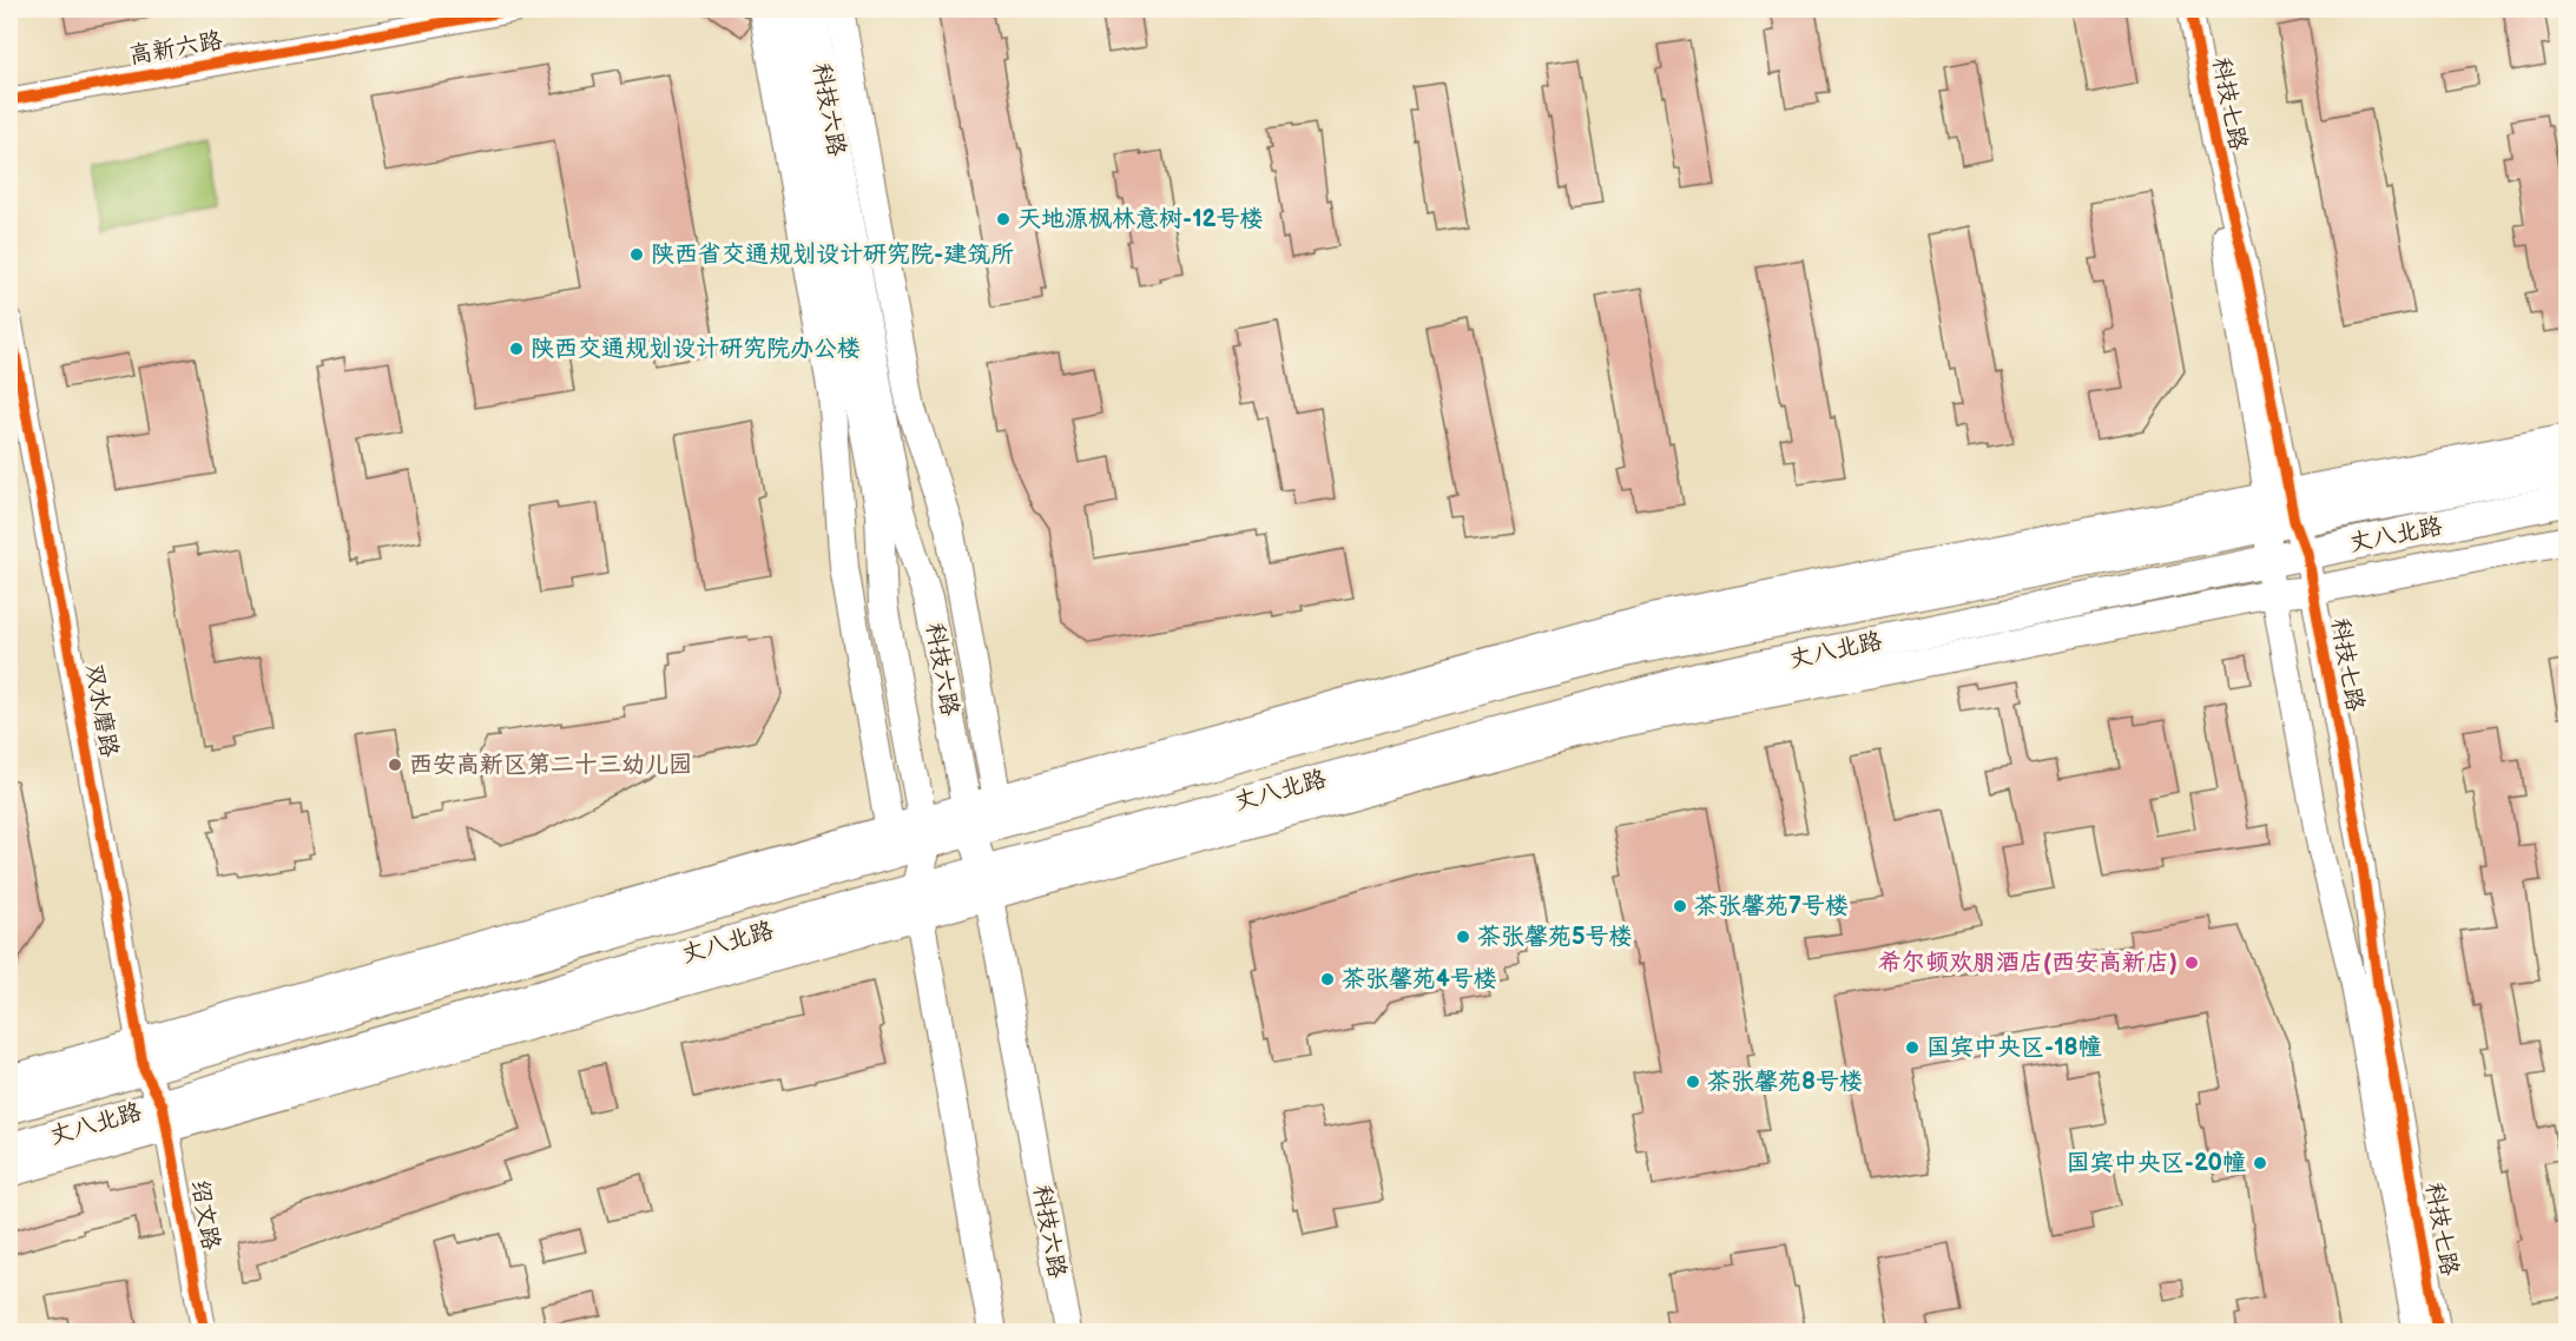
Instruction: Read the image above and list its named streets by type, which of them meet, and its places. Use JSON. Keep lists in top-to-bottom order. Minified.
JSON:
{"streets":{"main road":["科技六路","丈八北路"],"street":["高新六路","科技七路","双水磨路","绍文路"]},"crossings":[["科技七路","丈八北路"],["科技六路","丈八北路"],["丈八北路","双水磨路"],["丈八北路","绍文路"],["双水磨路","绍文路"]],"places":["天地源枫林意树-12号楼","陕西省交通规划设计研究院-建筑所","陕西交通规划设计研究院办公楼","西安高新区第二十三幼儿园","茶张馨苑7号楼","茶张馨苑5号楼","希尔顿欢朋酒店(西安高新店)","茶张馨苑4号楼","国宾中央区-18幢","茶张馨苑8号楼","国宾中央区-20幢"]}
